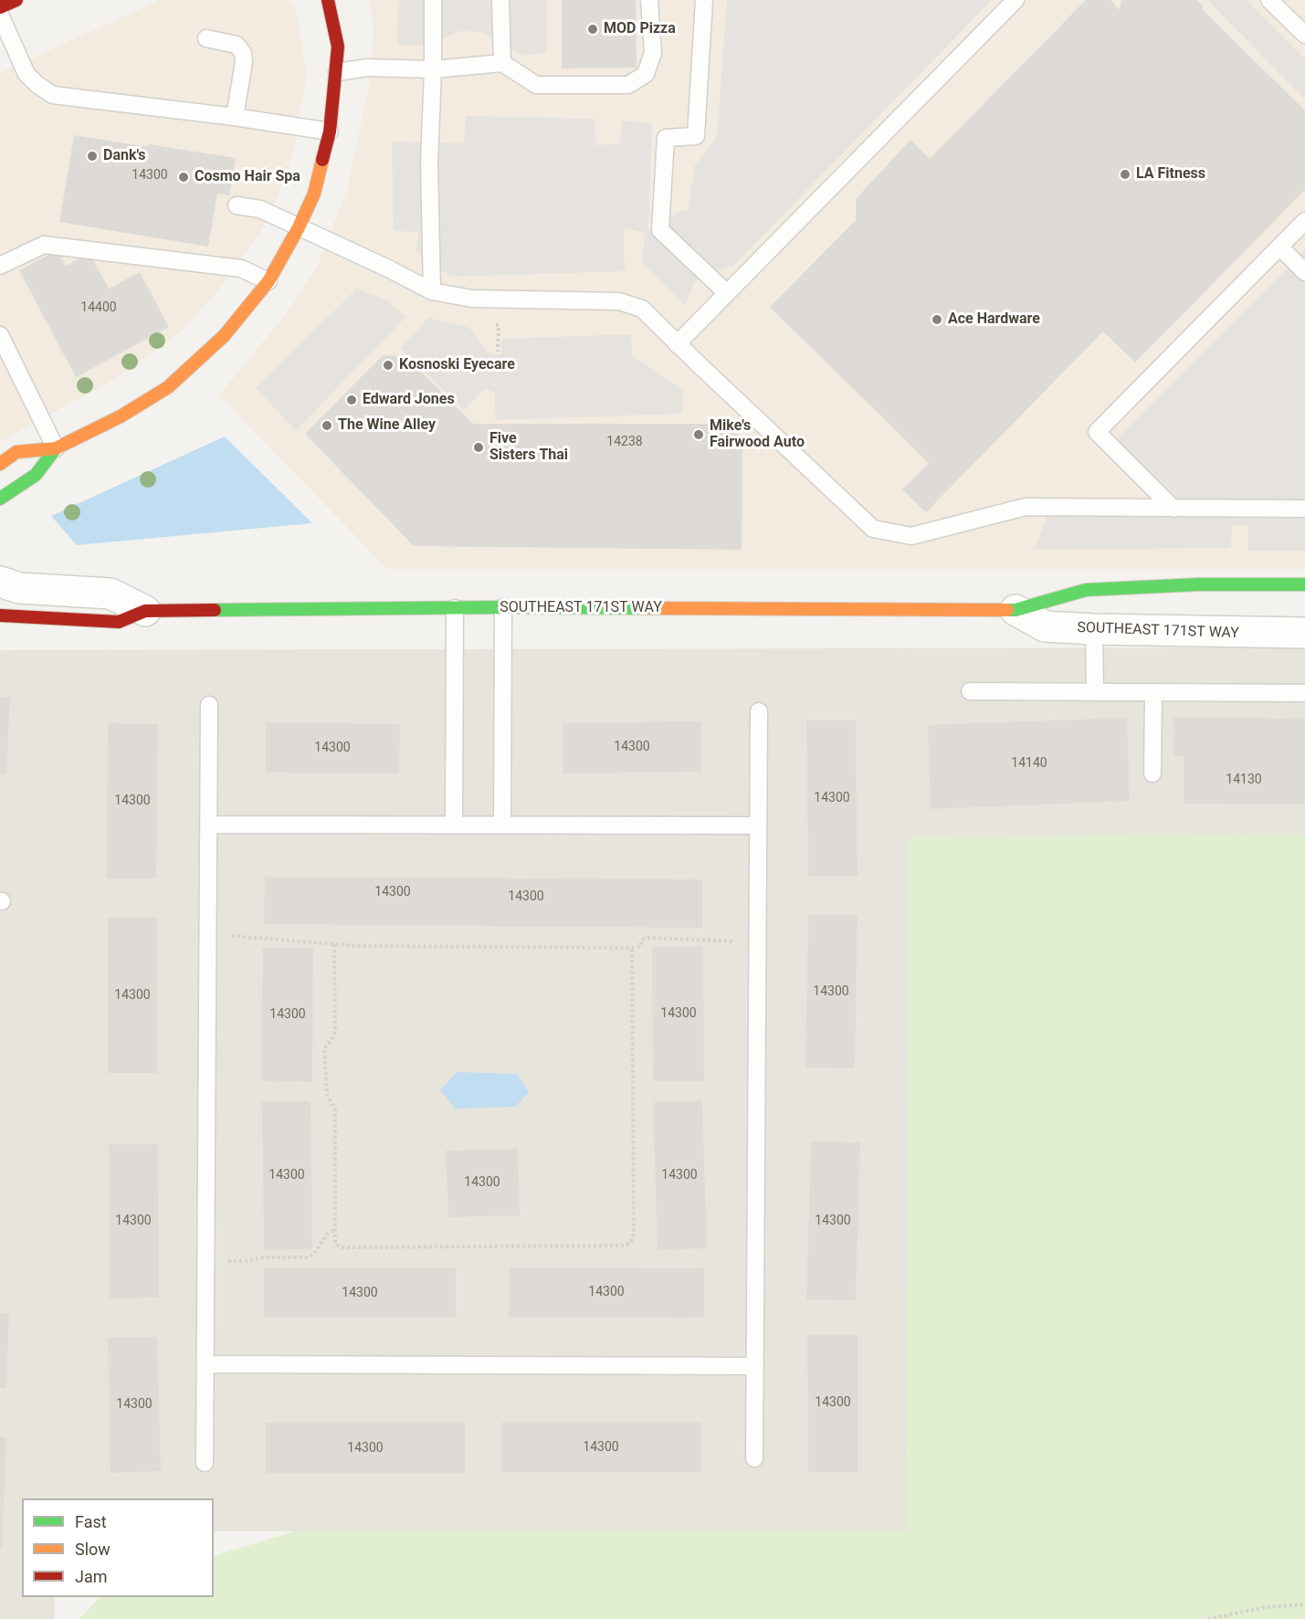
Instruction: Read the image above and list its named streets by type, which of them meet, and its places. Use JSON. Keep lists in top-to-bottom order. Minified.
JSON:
{"streets":{"street":["SOUTHEAST 171ST WAY"]},"places":["MOD Pizza","Dank's","LA Fitness","Cosmo Hair Spa","Ace Hardware","Kosnoski Eyecare","Edward Jones","The Wine Alley","Mike's Fairwood Auto","Five Sisters Thai"],"house_numbers":["14300","14400","14238","14300","14300","14140","14130","14300","14300","14300","14300","14300","14300","14300","14300","14300","14300","14300","14300","14300","14300","14300","14300","14300","14300","14300"],"legend":["Fast","Slow","Jam"]}
